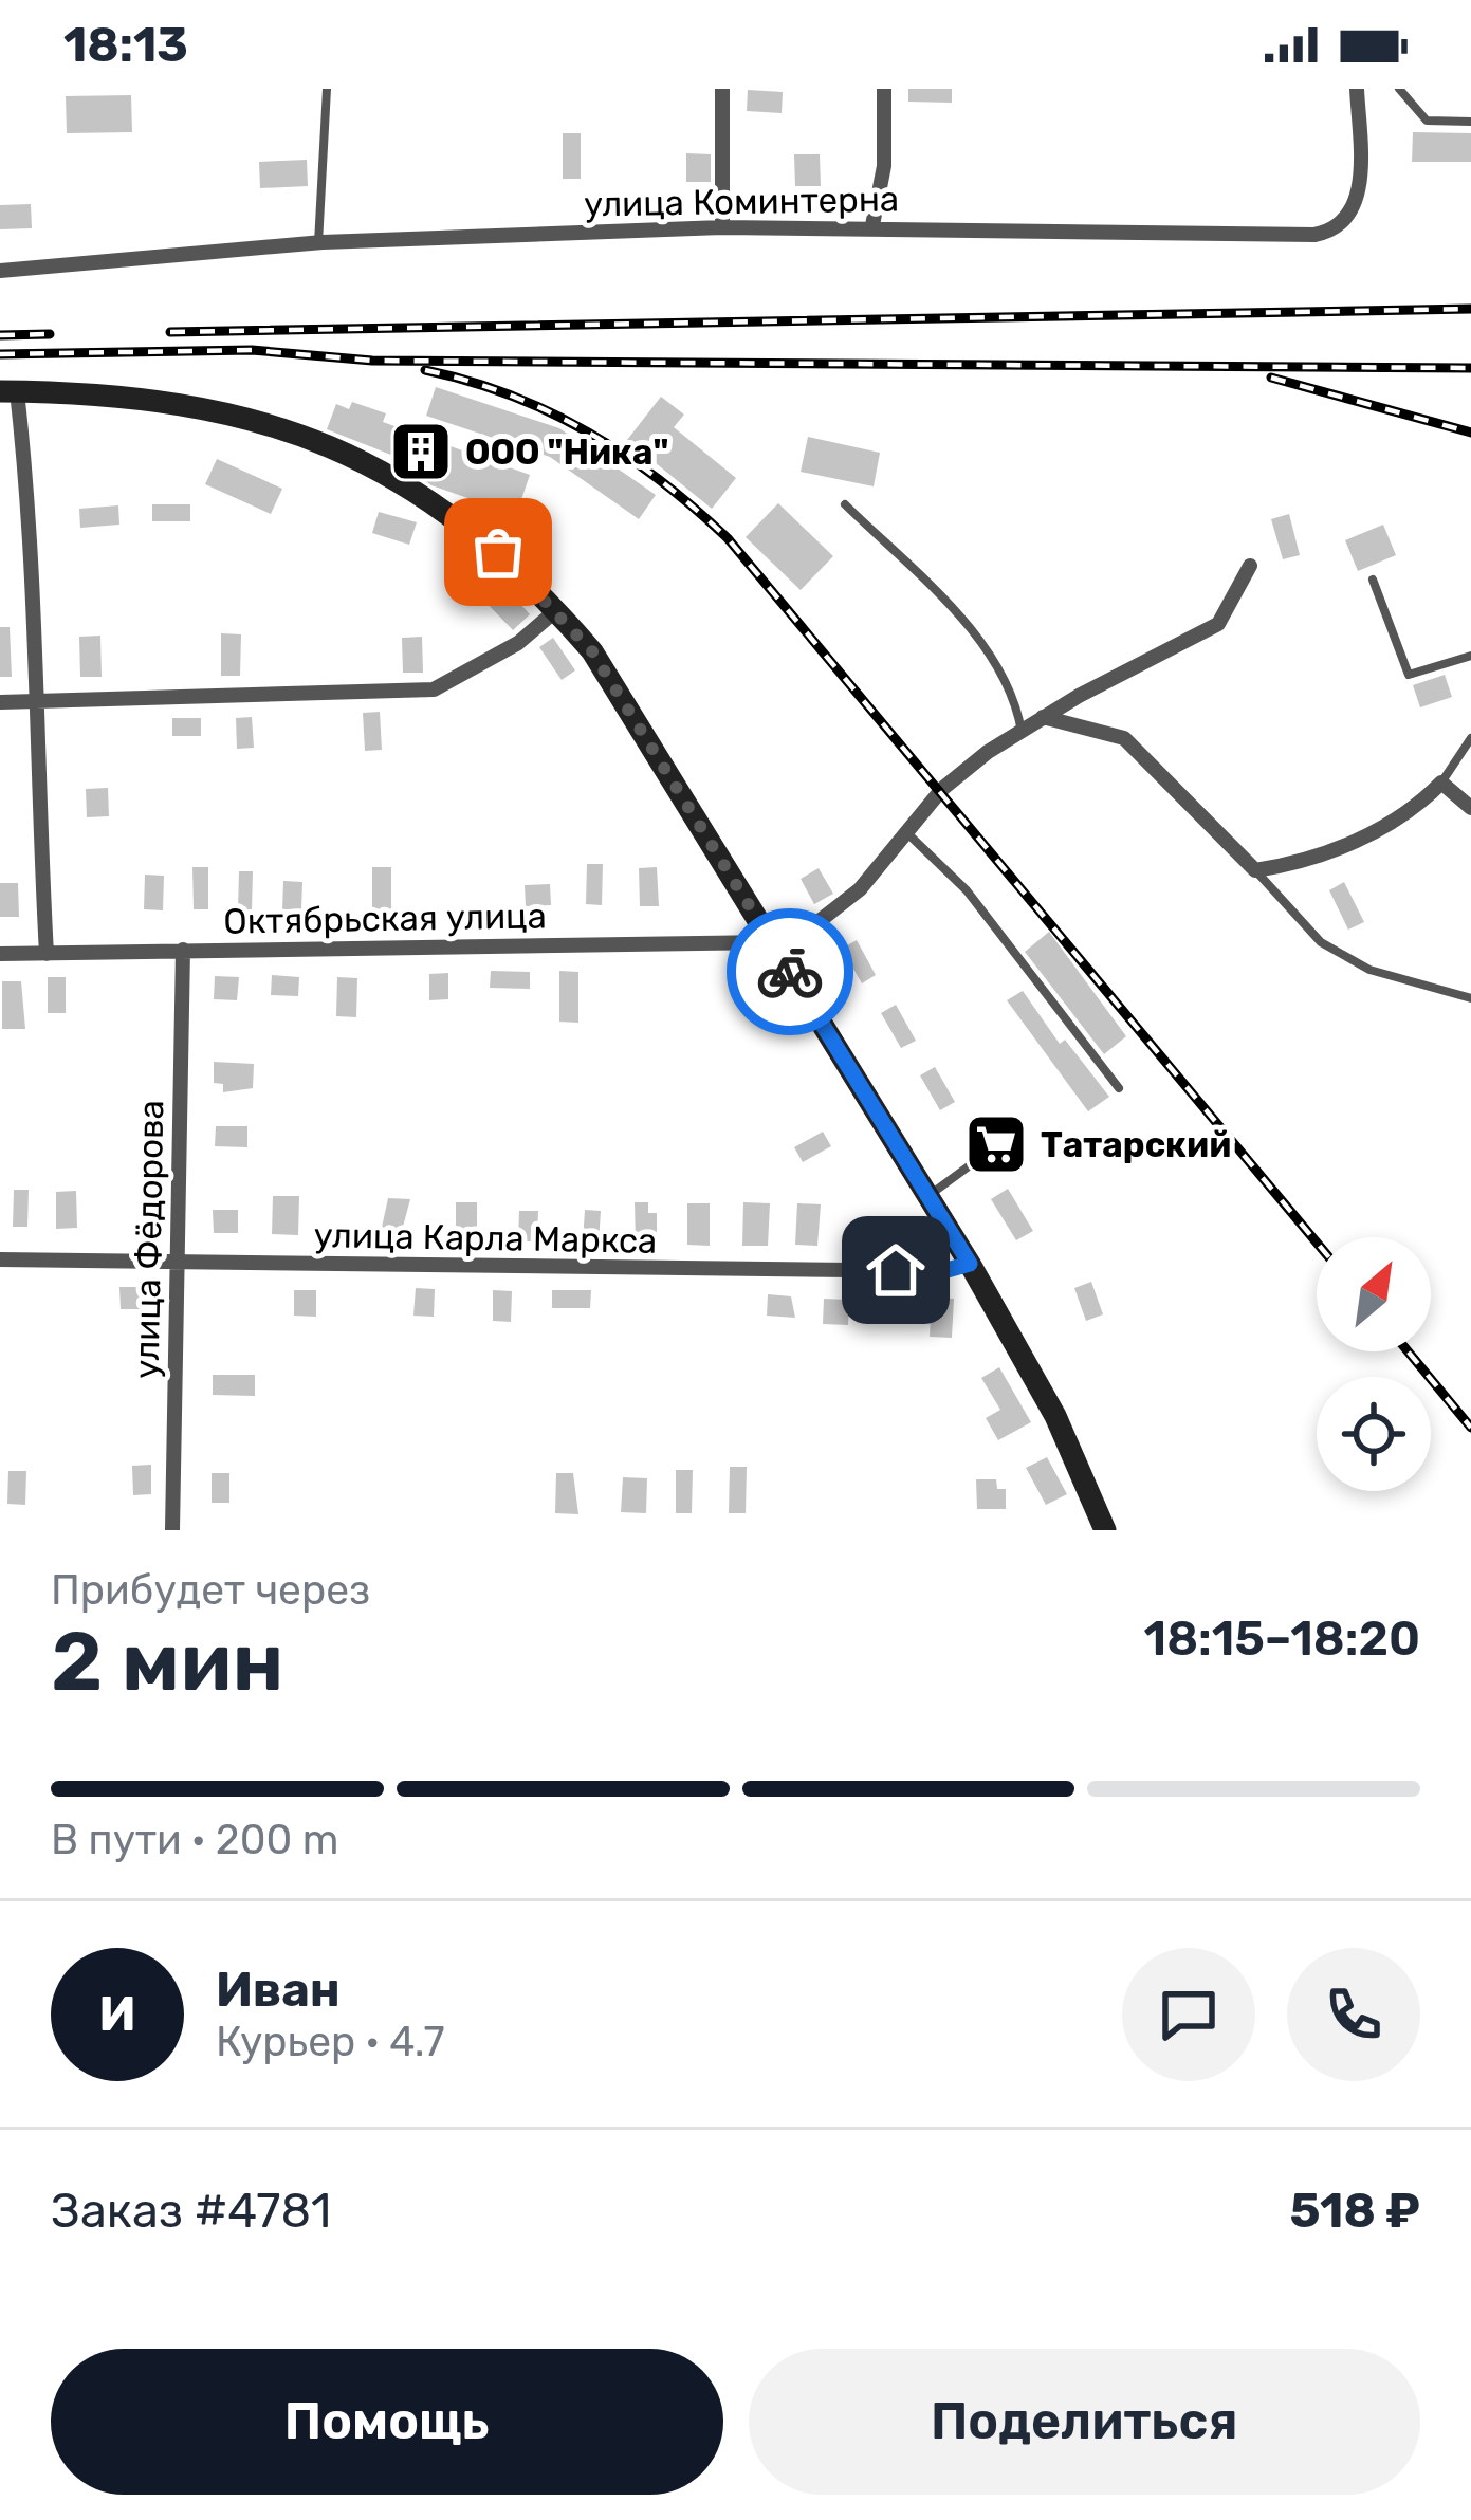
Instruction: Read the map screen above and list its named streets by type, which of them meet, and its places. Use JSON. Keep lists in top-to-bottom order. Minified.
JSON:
{"streets":{"street":["улица Коминтерна","Октябрьская улица","улица Карла Маркса","улица Фёдорова"]},"crossings":[["Октябрьская улица","улица Фёдорова"],["улица Карла Маркса","улица Фёдорова"]],"places":{"building":["ООО \"Ника\""],"supermarket":["Татарский"]},"north":"top right","page":{"status":"18:13","heading":["2 мин","Прибудет через","18:15–18:20"],"panel":["Иван","Курьер · 4.7","Заказ #4781","518 ₽"],"bar":"В пути · 200 m","round":"И","buttons":["Помощь","Поделиться"]}}
